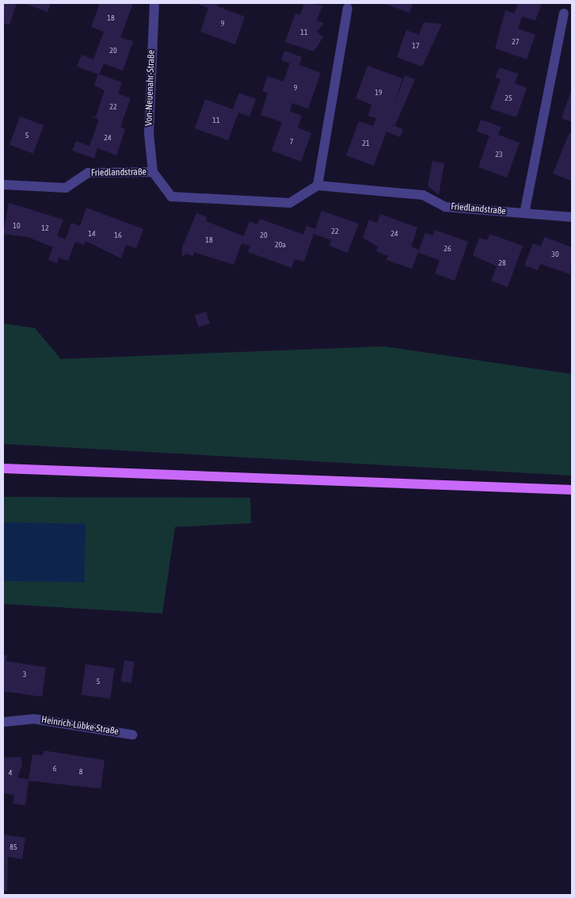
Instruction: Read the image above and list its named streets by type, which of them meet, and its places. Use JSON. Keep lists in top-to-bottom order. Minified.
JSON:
{"streets":{"street":["Von-Neuenahr-Straße","Friedlandstraße","Heinrich-Lübke-Straße"]},"crossings":[["Von-Neuenahr-Straße","Friedlandstraße"]],"house_numbers":["18","9","11","27","17","20","9","19","25","22","11","5","24","7","21","23","10","12","22","14","24","16","20","18","20a","26","30","28","3","5","6","8","4","85"]}
